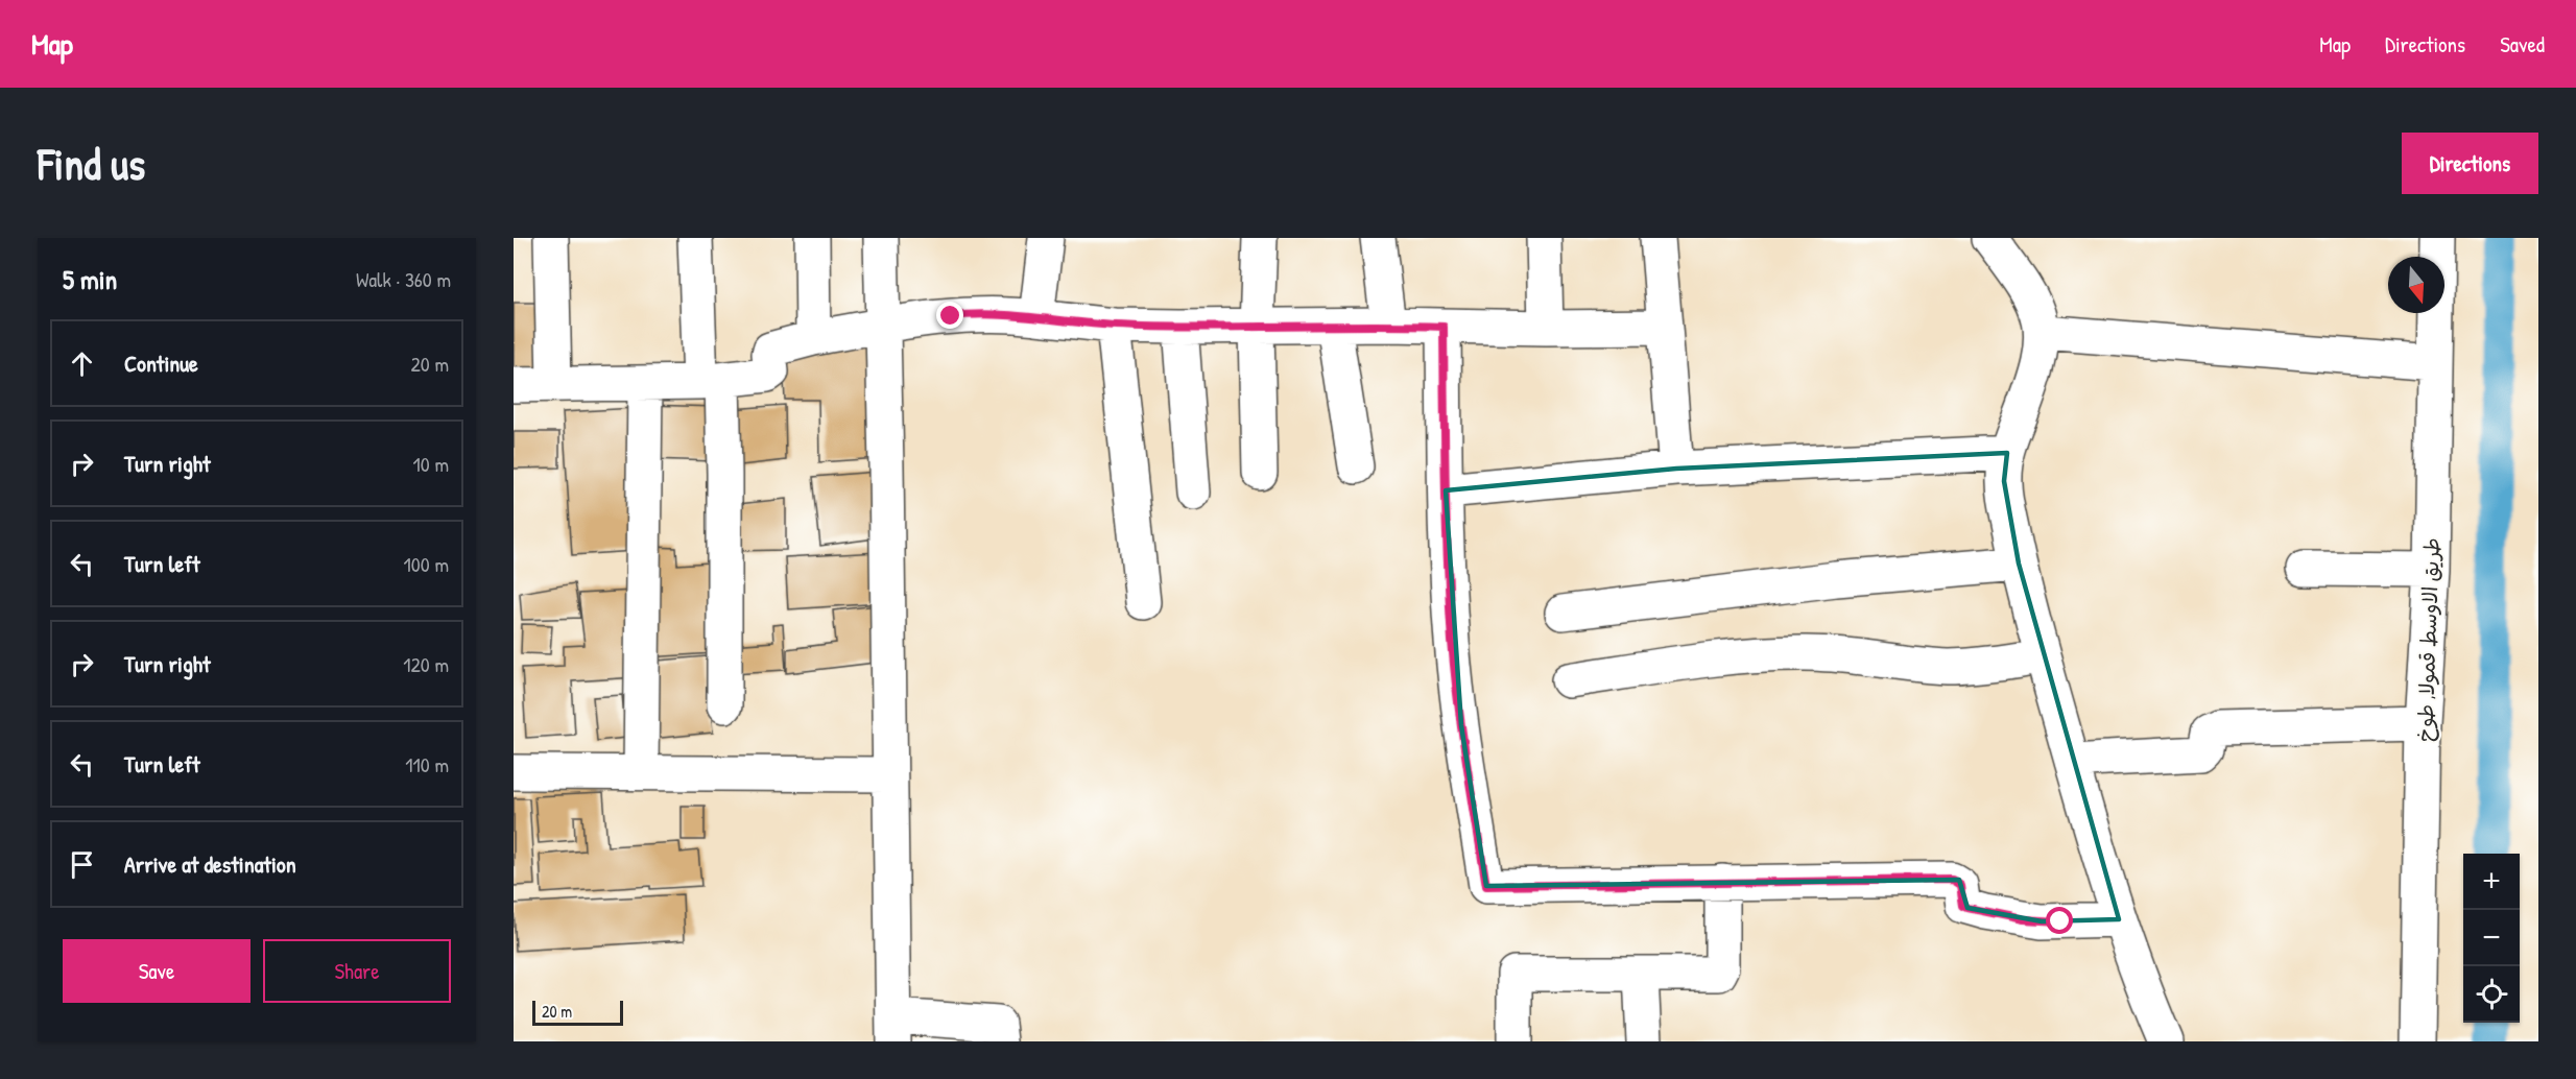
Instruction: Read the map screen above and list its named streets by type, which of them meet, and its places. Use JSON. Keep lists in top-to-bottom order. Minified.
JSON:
{"streets":{"street":["طريق الاوسط قمولا, طوخ"]},"scale_bar":"20 m","north":"bottom","page":{"header":"Map","nav":["Map","Directions","Saved"],"buttons":["Directions",["Save","Share"]],"title":"Find us","heading":["5 min","Walk · 360 m"],"list":[["Continue","20 m"],["Turn right","10 m"],["Turn left","100 m"],["Turn right","120 m"],["Turn left","110 m"],"Arrive at destination"],"map_buttons":["+","−"],"scale":"20 m"}}
